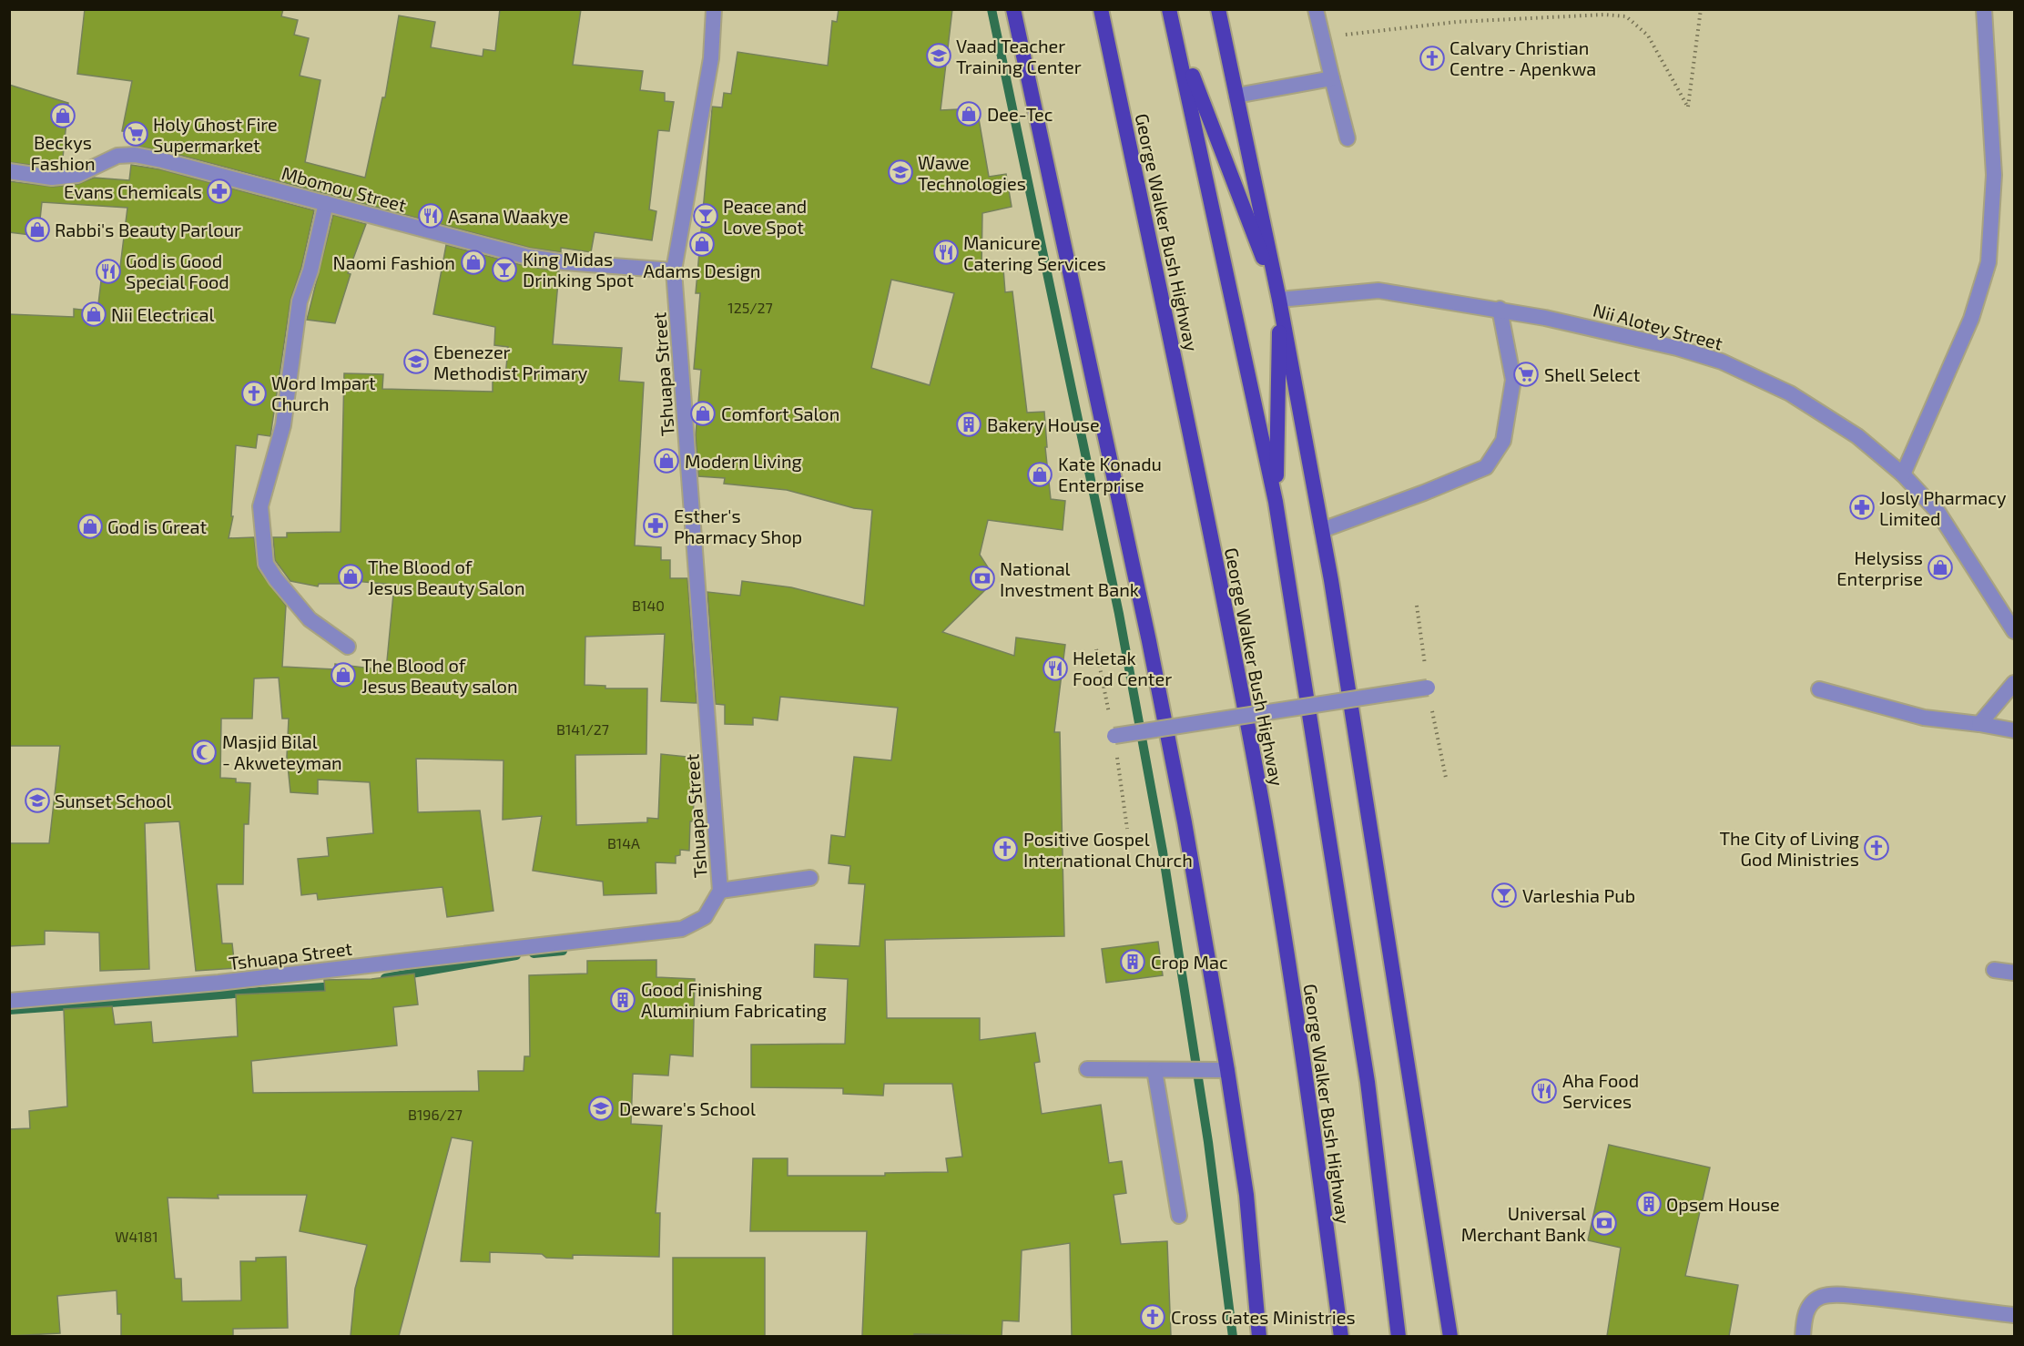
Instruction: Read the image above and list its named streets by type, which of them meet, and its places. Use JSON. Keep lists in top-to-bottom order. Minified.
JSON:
{"streets":{"highway":["George Walker Bush Highway"],"street":["Mbomou Street","Nii Alotey Street","Tshuapa Street"]},"crossings":[["Mbomou Street","Tshuapa Street"]],"places":{"school or university":["Vaad Teacher Training Center","Wawe Technologies","Ebenezer Methodist Primary","Sunset School","Deware's School"],"church":["Calvary Christian Centre - Apenkwa","Word Impart Church","The City of Living God Ministries","Positive Gospel International Church","Cross Gates Ministries"],"shop":["Dee-Tec","Beckys Fashion","Rabbi's Beauty Parlour","Adams Design","Naomi Fashion","Nii Electrical","Comfort Salon","Modern Living","Kate Konadu Enterprise","God is Great","Helysiss Enterprise","The Blood of Jesus Beauty Salon","The Blood of Jesus Beauty salon"],"supermarket":["Holy Ghost Fire Supermarket","Shell Select"],"pharmacy":["Evans Chemicals","Josly Pharmacy Limited","Esther's Pharmacy Shop"],"restaurant":["Asana Waakye","Manicure Catering Services","God is Good Special Food","Heletak Food Center","Aha Food Services"],"bar":["Peace and Love Spot","King Midas Drinking Spot","Varleshia Pub"],"building":["Bakery House","Crop Mac","Good Finishing Aluminium Fabricating","Opsem House"],"bank":["National Investment Bank","Universal Merchant Bank"],"mosque":["Masjid Bilal - Akweteyman"]},"house_numbers":["125/27","B140","B141/27","B14A","B196/27","W4181"]}
